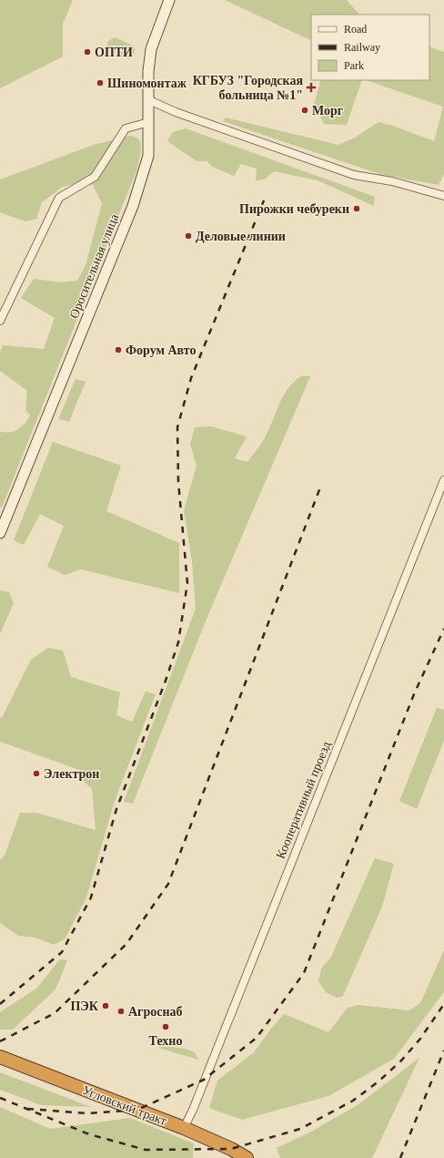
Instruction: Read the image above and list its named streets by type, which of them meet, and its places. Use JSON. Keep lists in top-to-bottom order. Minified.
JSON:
{"streets":{"highway":["Угловский тракт"],"main road":["Оросительная улица"],"street":["Кооперативный проезд"]},"crossings":[["Кооперативный проезд","Угловский тракт"]],"places":{"other":["ОПТИ","Шиномонтаж","Морг","Пирожки чебуреки","Деловые линии","Форум Авто","Электрон","ПЭК","Агроснаб","Техно"],"health":["КГБУЗ \"Городская больница №1\""]},"legend":["Road","Railway","Park"]}
